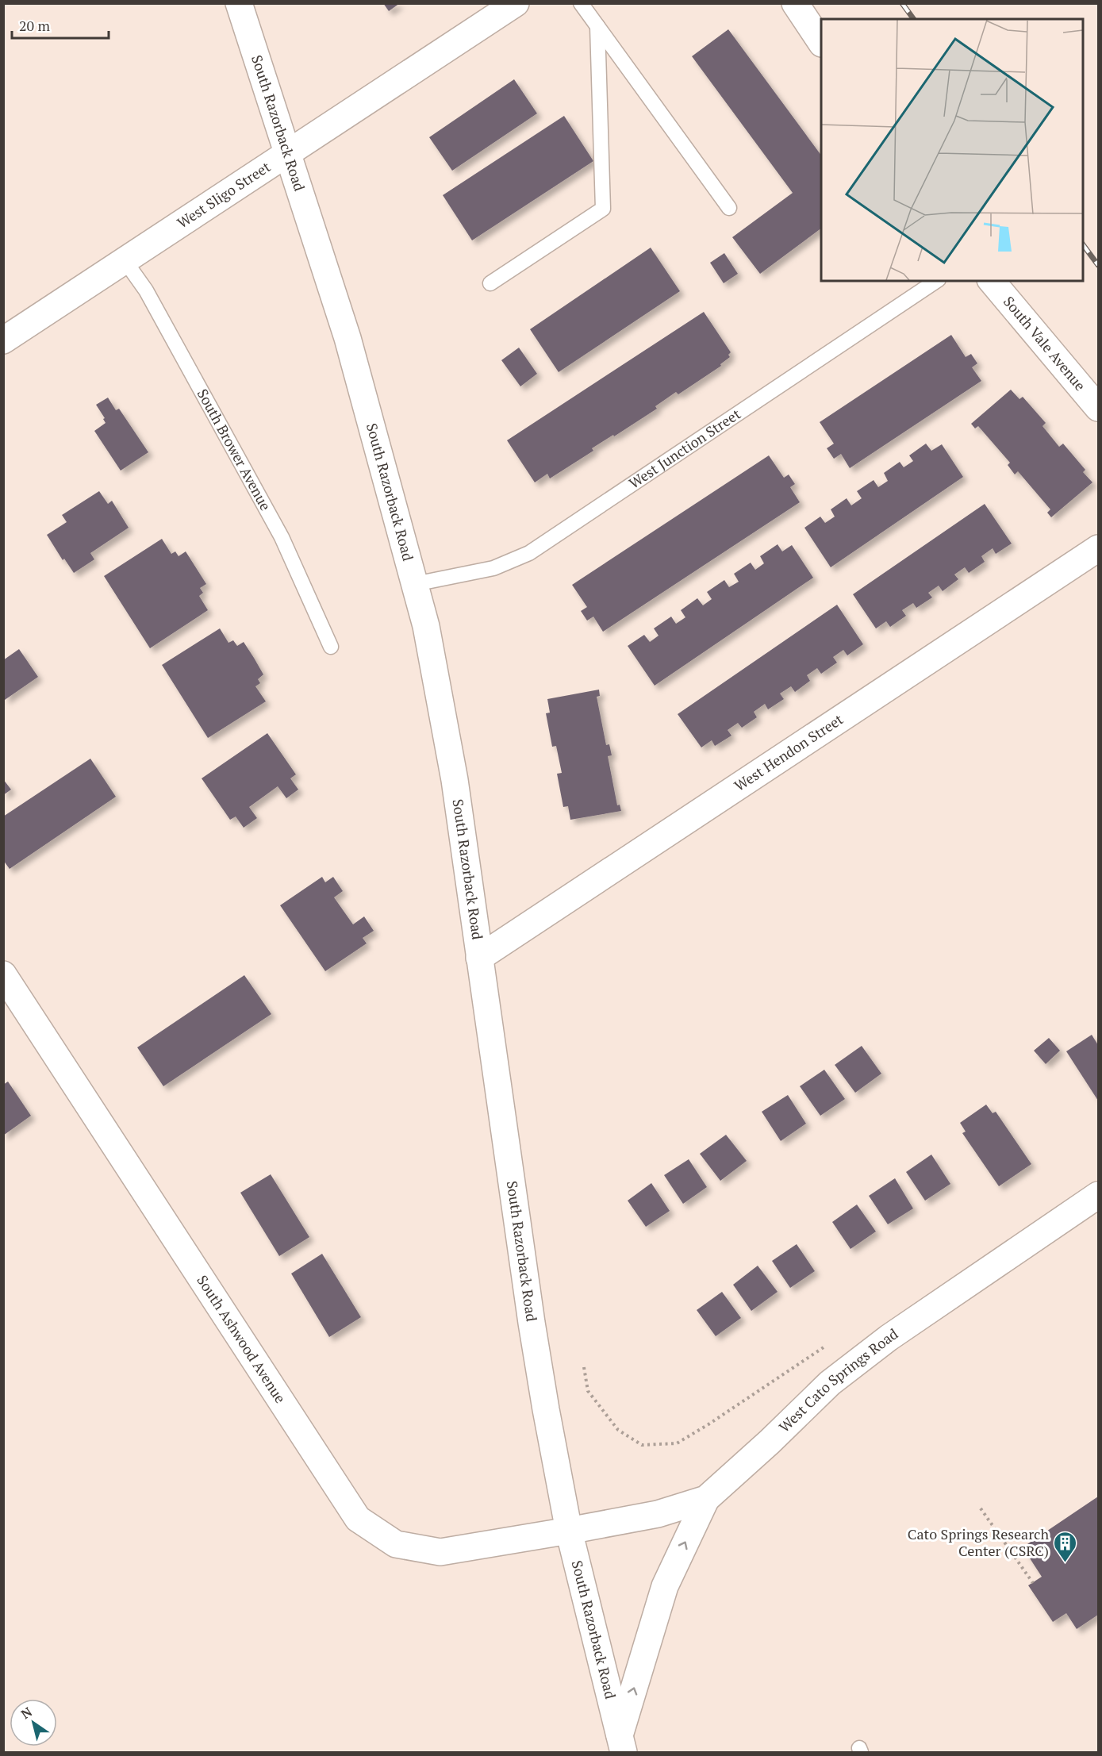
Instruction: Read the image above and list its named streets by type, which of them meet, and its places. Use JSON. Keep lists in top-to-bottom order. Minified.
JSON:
{"streets":{"street":["South Razorback Road","West Sligo Street","South Vale Avenue","West Hendon Street","South Ashwood Avenue","West Cato Springs Road"],"lane":["West Junction Street","South Brower Avenue"]},"crossings":[["South Razorback Road","West Sligo Street"],["South Razorback Road","West Junction Street"],["South Razorback Road","West Hendon Street"],["South Razorback Road","South Ashwood Avenue"],["South Razorback Road","West Cato Springs Road"],["West Sligo Street","South Brower Avenue"],["South Ashwood Avenue","West Cato Springs Road"]],"places":{"building":["Cato Springs Research Center (CSRC)"]},"scale_bar":"20 m","north":"top left"}
